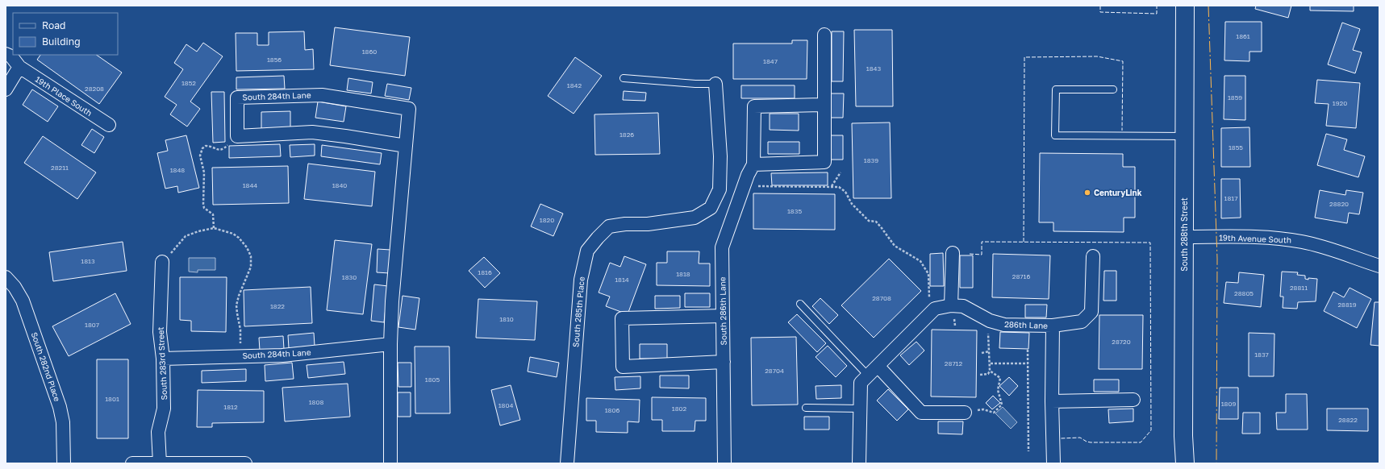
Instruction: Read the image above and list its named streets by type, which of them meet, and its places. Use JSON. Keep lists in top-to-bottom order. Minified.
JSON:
{"streets":{"main road":["South 288th Street"],"street":["19th Place South","South 284th Lane","19th Avenue South","South 286th Lane","South 285th Place","286th Lane","South 283rd Street","South 282nd Place"]},"crossings":[["South 284th Lane","South 283rd Street"],["South 288th Street","19th Avenue South"]],"places":["CenturyLink"],"house_numbers":["1861","1860","1856","1847","1843","1852","1842","28208","1859","1920","1826","1855","1839","28211","1848","1844","1840","1817","28820","1835","1820","1813","1816","1818","28716","1830","1814","28811","28805","28708","28819","1822","1810","1807","28720","1837","28712","28704","1805","1801","1808","1809","1804","1812","1802","1806","28822"],"legend":["Road","Building"]}
